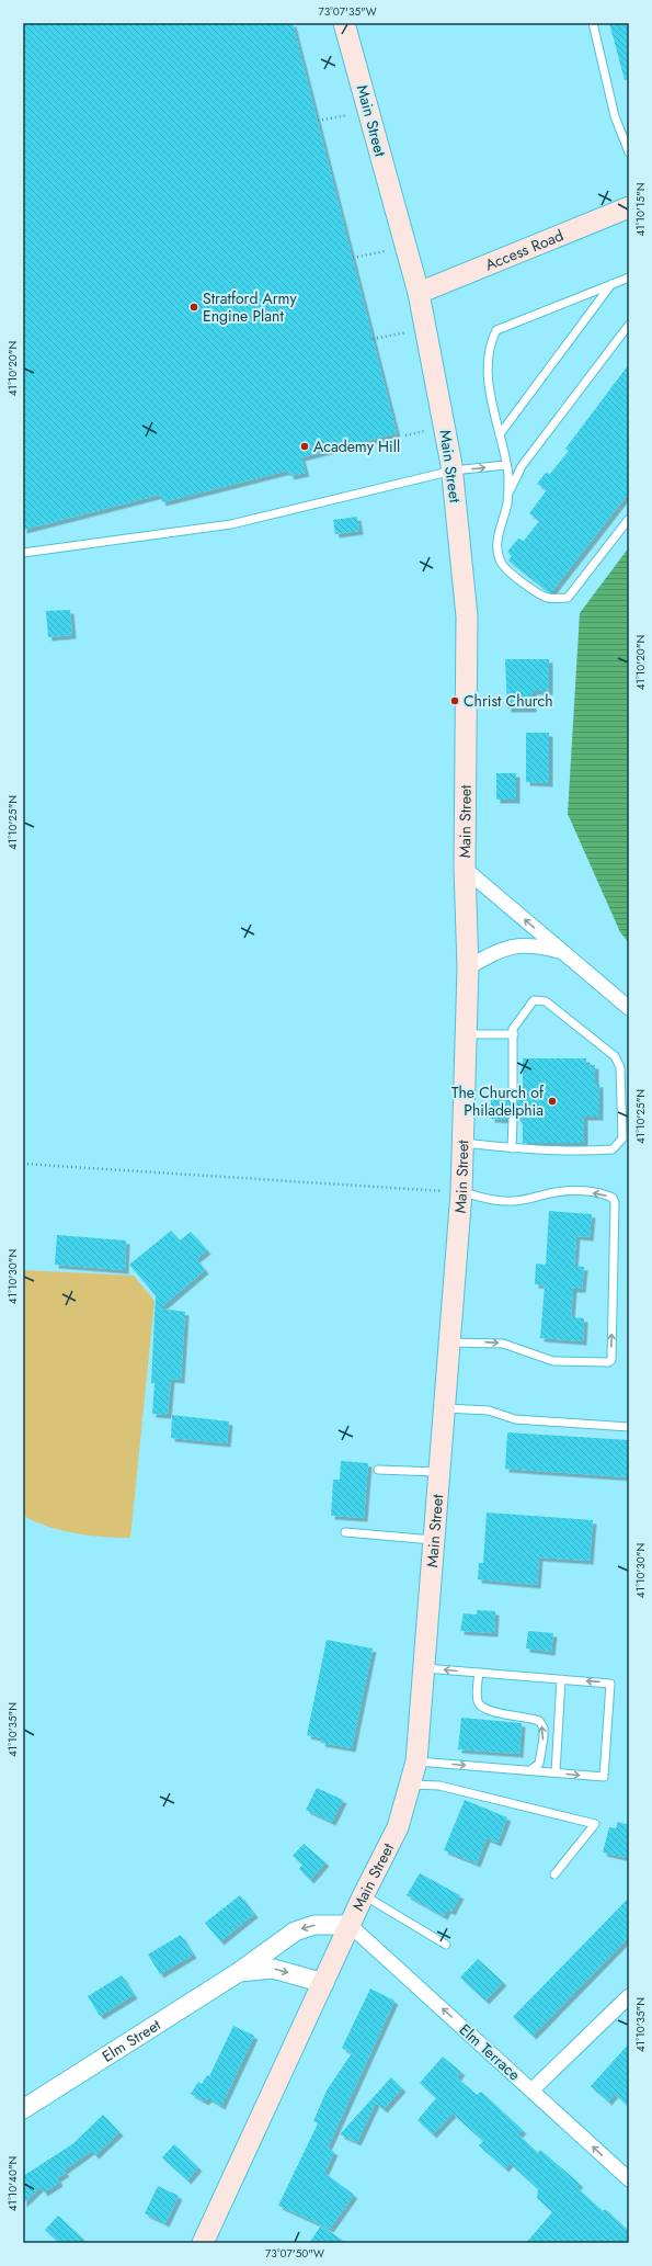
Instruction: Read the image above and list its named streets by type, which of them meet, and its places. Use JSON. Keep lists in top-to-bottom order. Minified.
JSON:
{"streets":{"main road":["Main Street","Access Road"],"street":["Elm Street","Elm Terrace"]},"crossings":[["Main Street","Access Road"],["Main Street","Elm Street"],["Main Street","Elm Terrace"],["Elm Street","Elm Terrace"]],"one_way":["Elm Terrace"],"places":["Stratford Army Engine Plant","Academy Hill","Christ Church","The Church of Philadelphia"],"coordinates":["73°07'35\"W","41°10'15\"N","41°10'20\"N","41°10'25\"N","41°10'30\"N","41°10'35\"N","41°10'40\"N","73°07'50\"W"]}
